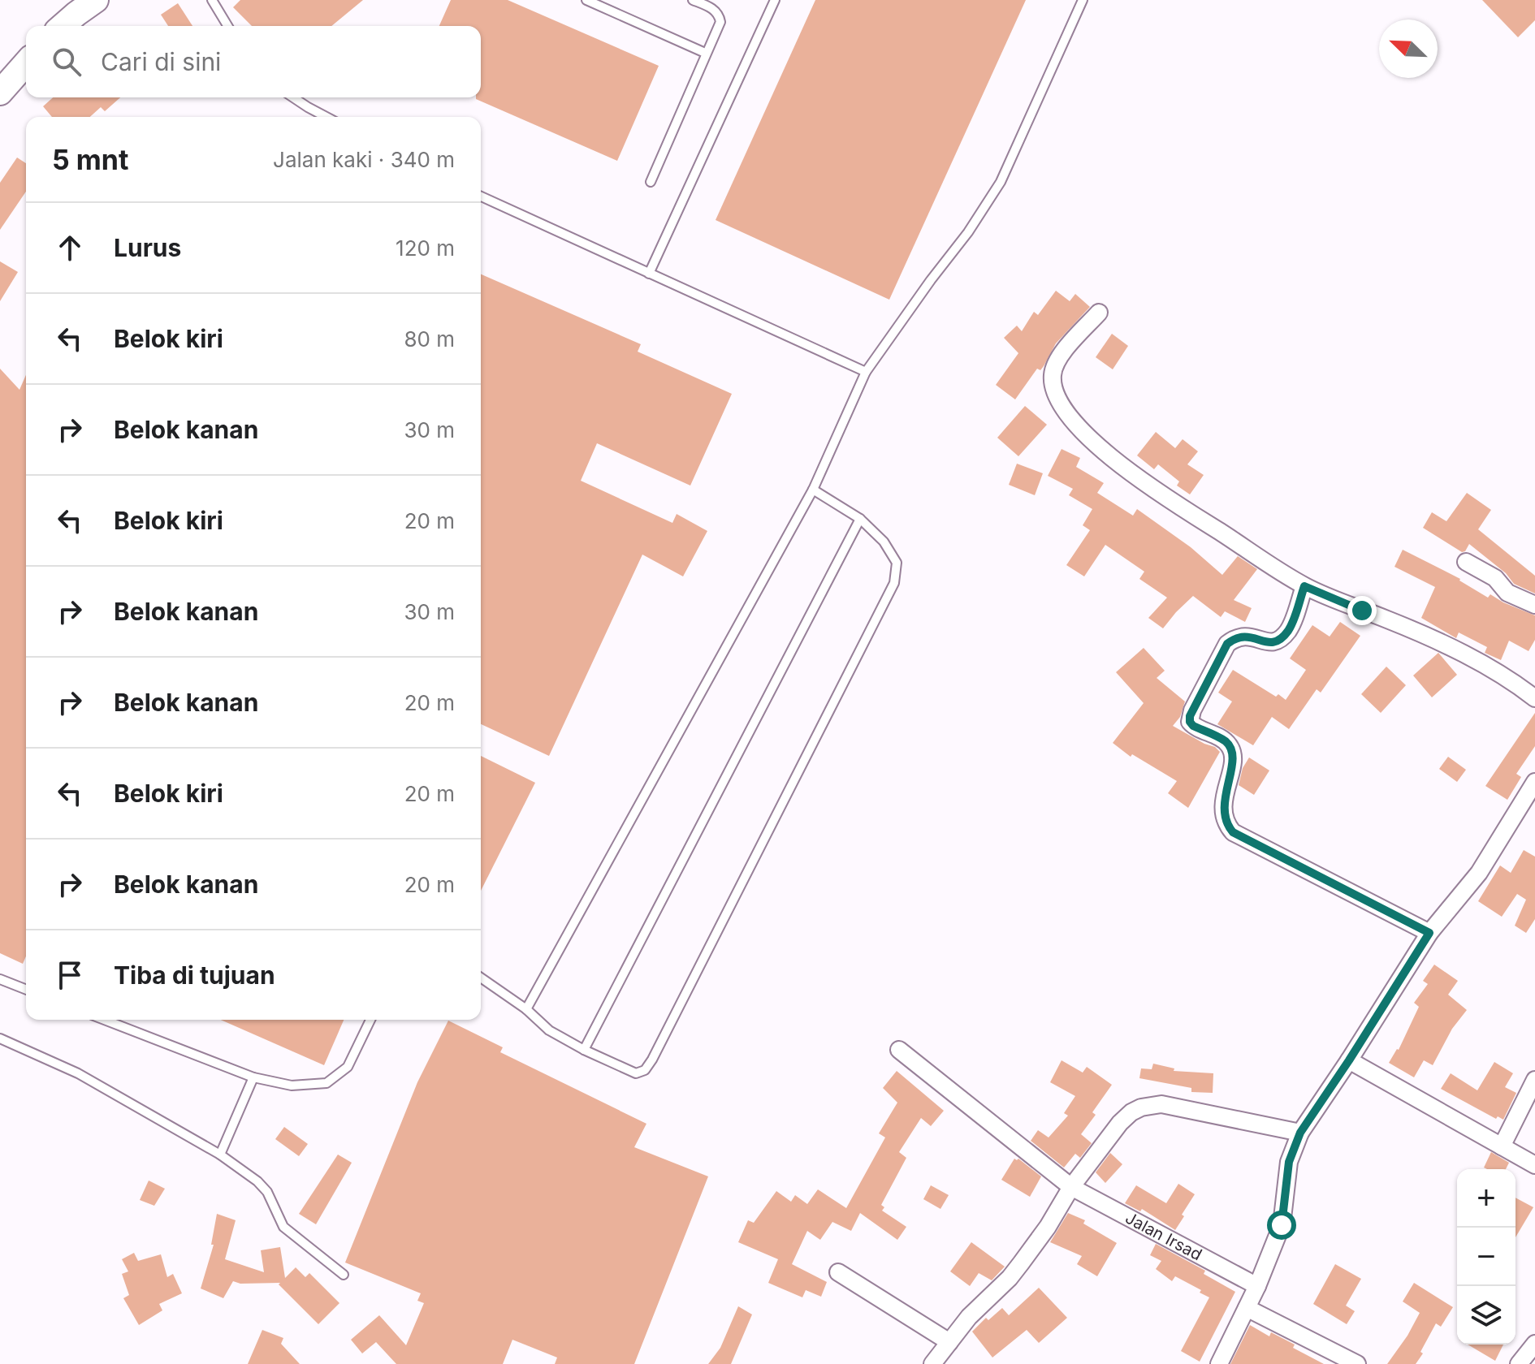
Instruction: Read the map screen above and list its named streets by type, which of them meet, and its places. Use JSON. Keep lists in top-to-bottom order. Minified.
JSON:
{"streets":{"street":["Jalan Irsad"]},"north":"top left","page":{"search":"Cari di sini","heading":["5 mnt","Jalan kaki · 340 m"],"list":[["Lurus","120 m"],["Belok kiri","80 m"],["Belok kanan","30 m"],["Belok kiri","20 m"],["Belok kanan","30 m"],["Belok kanan","20 m"],["Belok kiri","20 m"],["Belok kanan","20 m"],"Tiba di tujuan"],"map_buttons":["+","−"]}}
